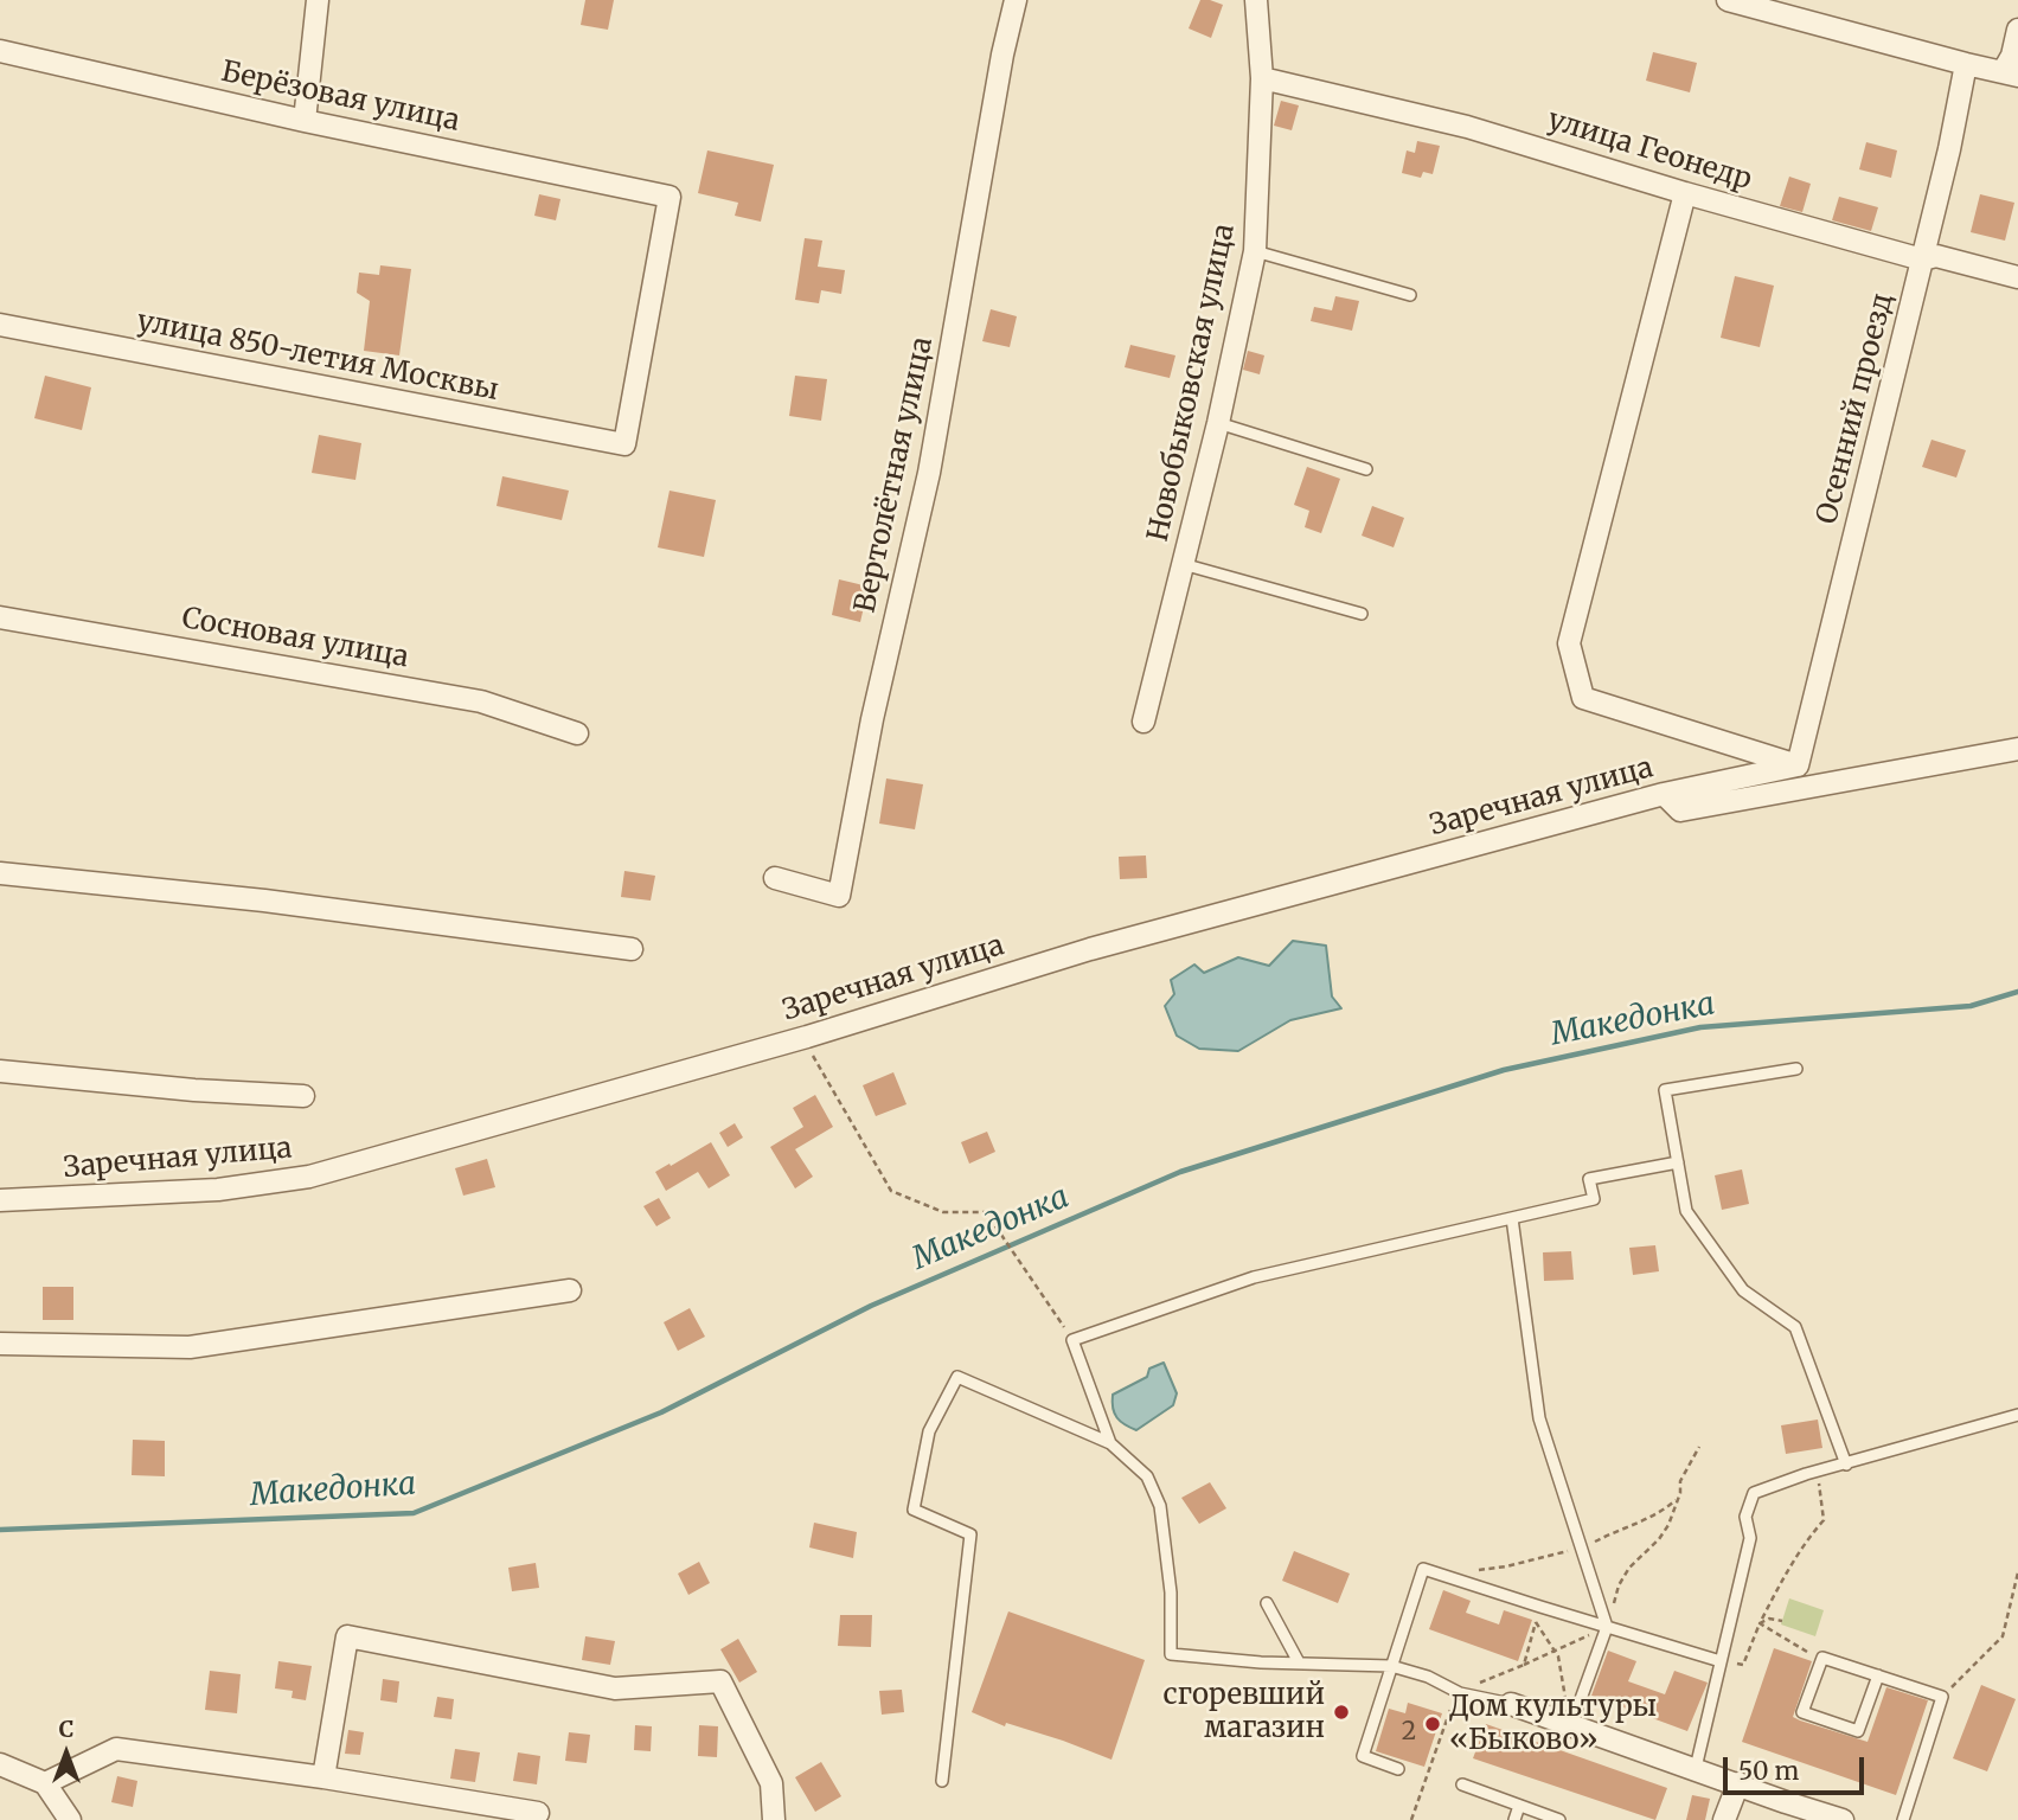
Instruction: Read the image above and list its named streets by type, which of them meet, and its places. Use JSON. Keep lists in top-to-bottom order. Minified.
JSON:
{"streets":{"street":["Берёзовая улица","улица Геонедр","улица 850-летия Москвы","Новобыковская улица","Осенний проезд","Вертолётная улица","Сосновая улица","Заречная улица"]},"crossings":[["Берёзовая улица","улица 850-летия Москвы"],["улица Геонедр","Новобыковская улица"],["улица Геонедр","Осенний проезд"],["Осенний проезд","Заречная улица"]],"water":["Македонка"],"places":["сгоревший магазин","Дом культуры «Быково»"],"house_numbers":["2"],"scale_bar":"50 m","north":"top"}
